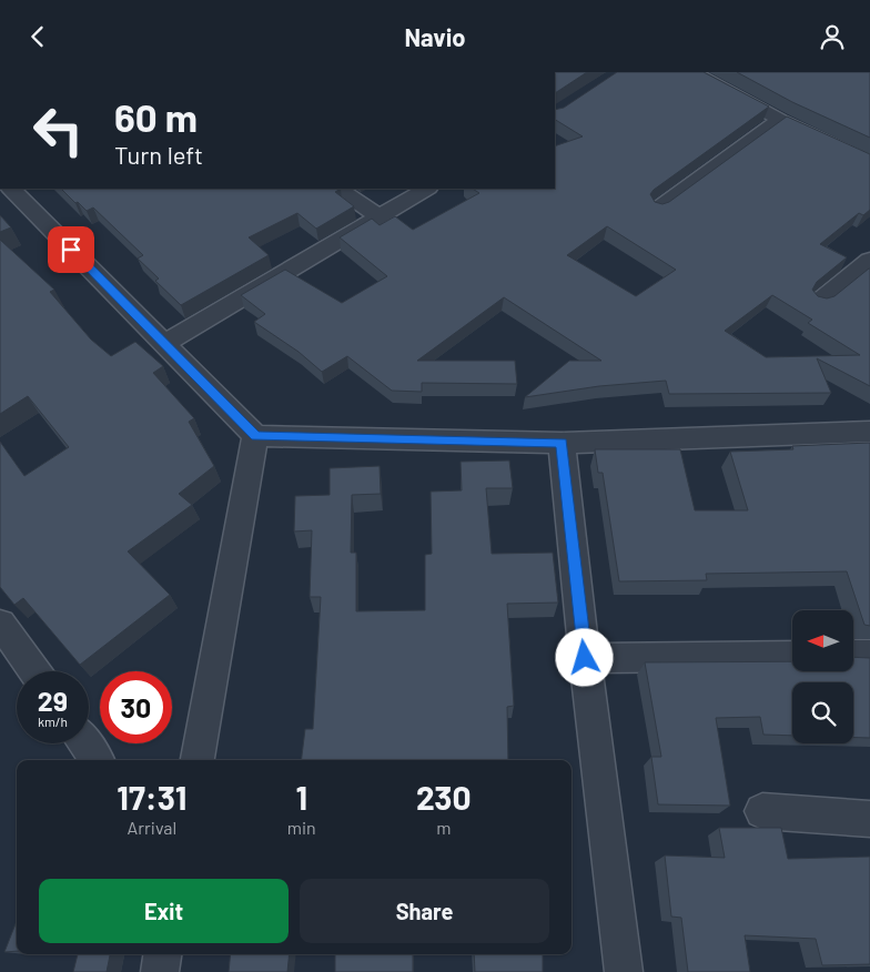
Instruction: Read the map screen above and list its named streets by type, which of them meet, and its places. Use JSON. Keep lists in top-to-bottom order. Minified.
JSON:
{"north":"left","page":{"header":"Navio","turn":["60 m","Turn left"],"speed":"29 km/h","limit":"30","eta":["17:31","Arrival","1","min","230","m"],"buttons":["Exit","Share"]}}
